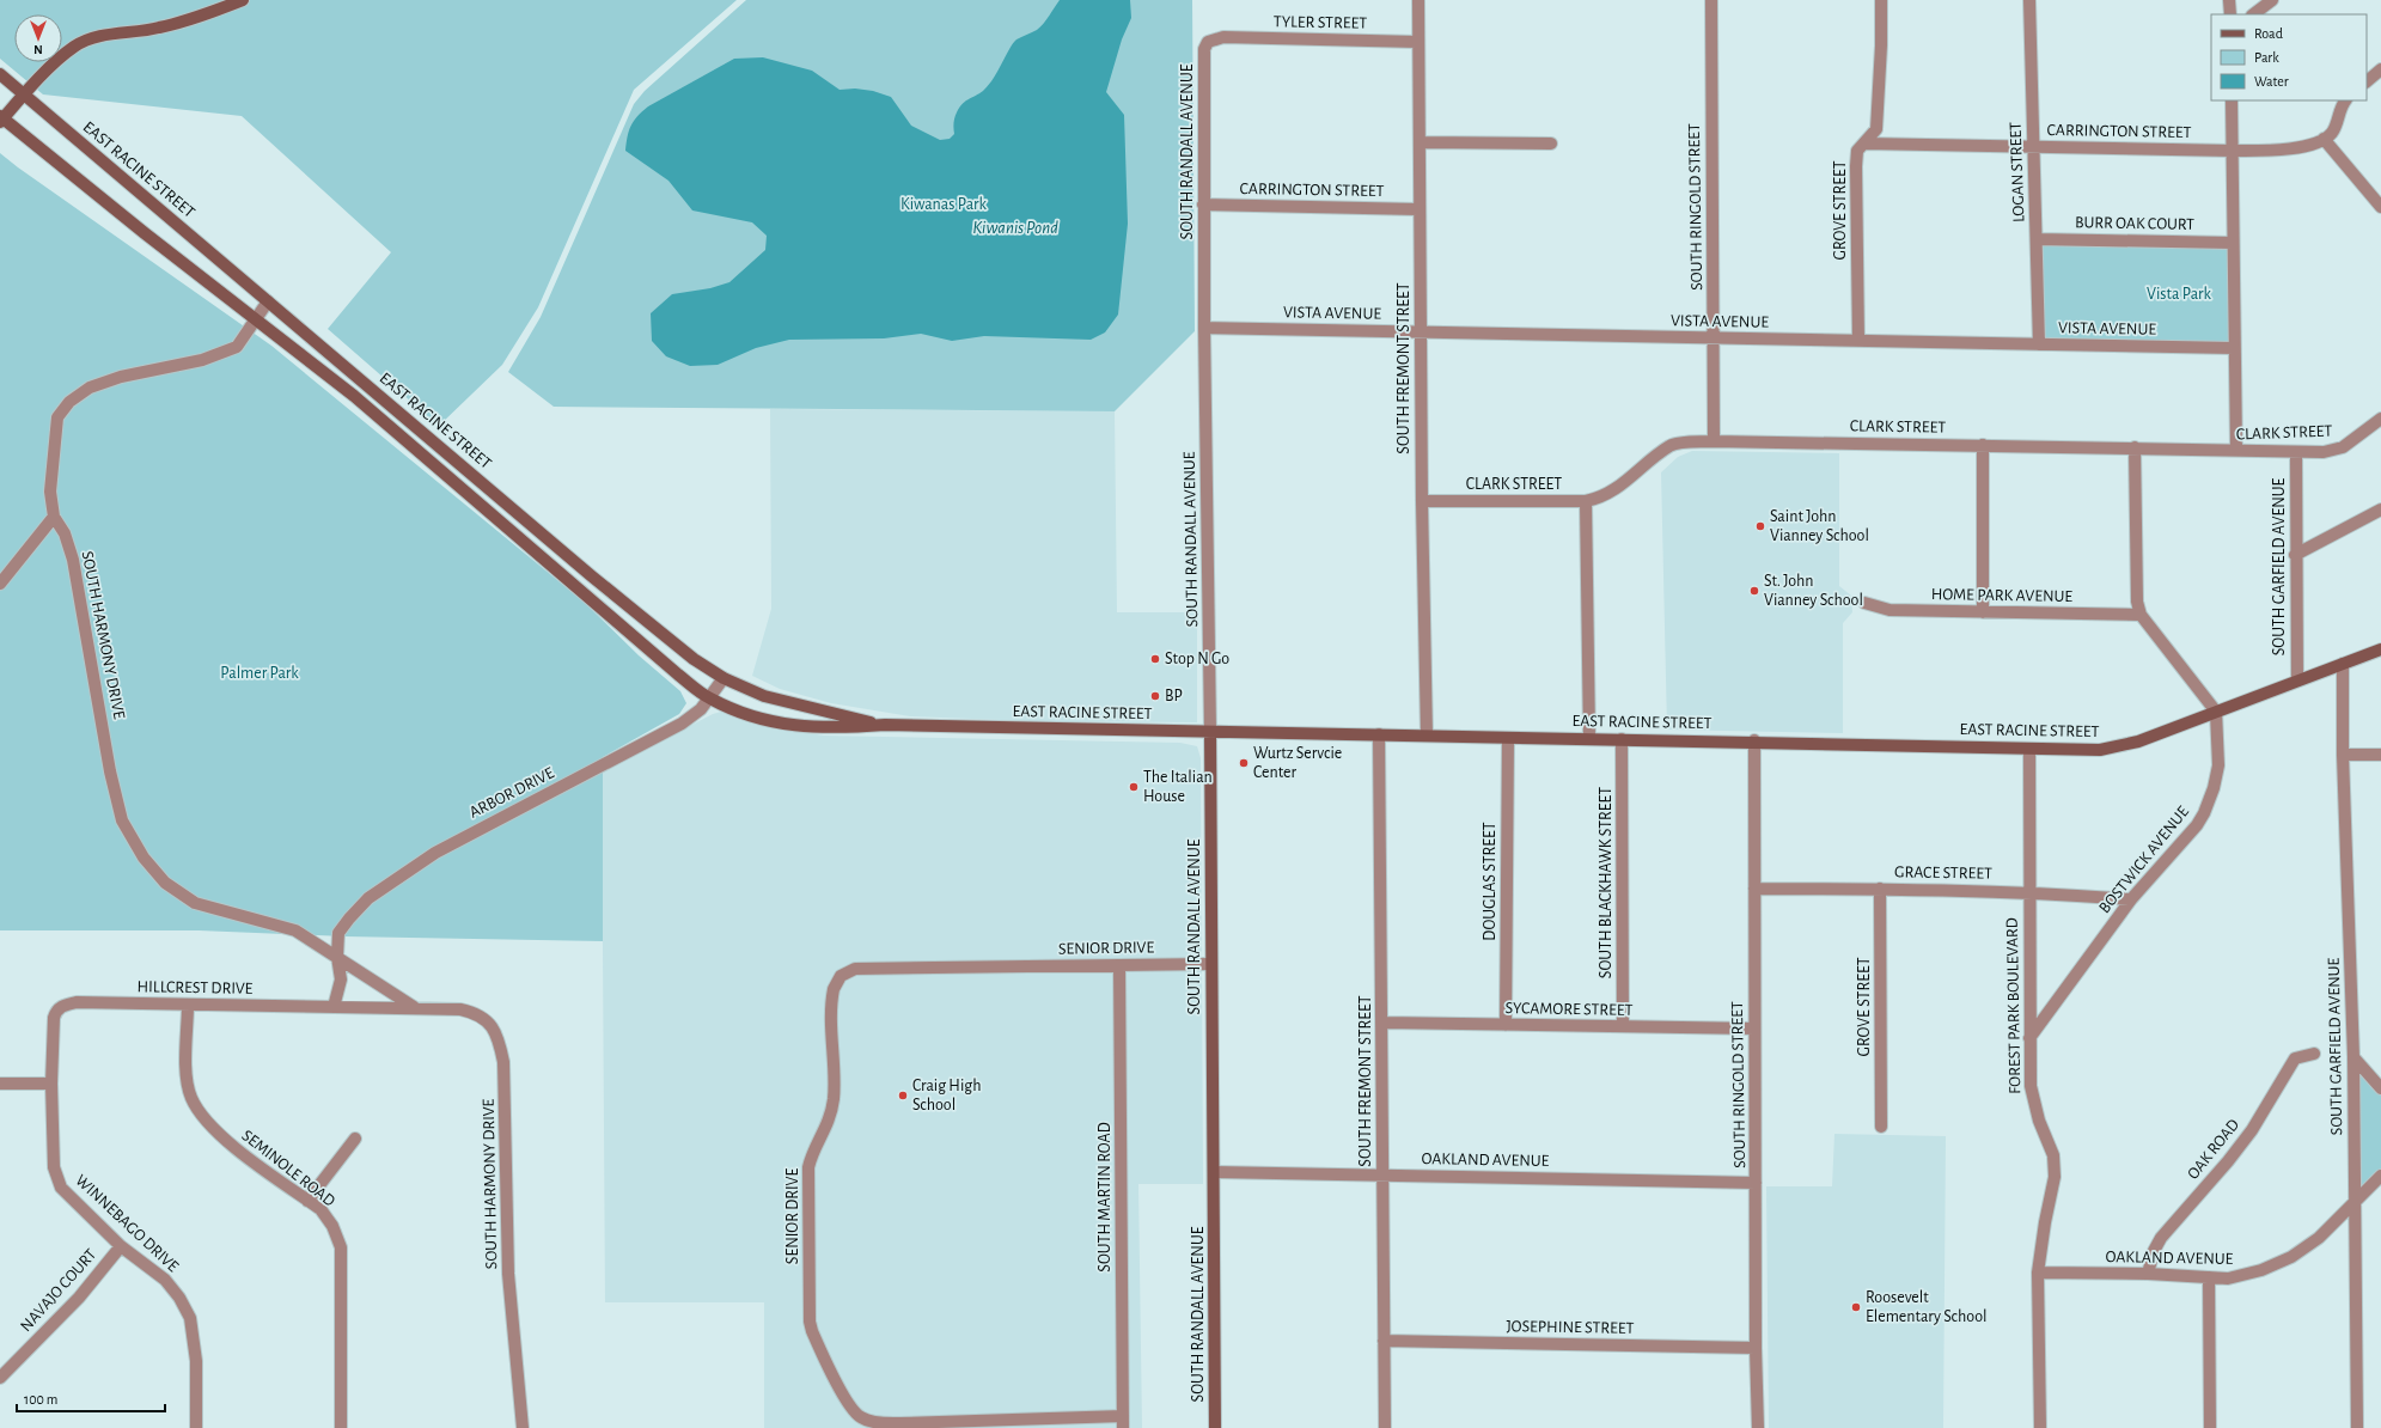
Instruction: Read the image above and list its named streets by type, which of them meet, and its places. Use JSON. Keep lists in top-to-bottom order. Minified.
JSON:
{"streets":{"main road":["SOUTH RANDALL AVENUE","EAST RACINE STREET"],"street":["TYLER STREET","CARRINGTON STREET","LOGAN STREET","SOUTH RINGOLD STREET","GROVE STREET","BURR OAK COURT","VISTA AVENUE","SOUTH FREMONT STREET","CLARK STREET","SOUTH GARFIELD AVENUE","HOME PARK AVENUE","SOUTH HARMONY DRIVE","ARBOR DRIVE","BOSTWICK AVENUE","GRACE STREET","DOUGLAS STREET","SOUTH BLACKHAWK STREET","SENIOR DRIVE","HILLCREST DRIVE","FOREST PARK BOULEVARD","SYCAMORE STREET","OAK ROAD","OAKLAND AVENUE","SEMINOLE ROAD","SOUTH MARTIN ROAD","WINNEBAGO DRIVE","NAVAJO COURT","JOSEPHINE STREET"]},"crossings":[["TYLER STREET","SOUTH RANDALL AVENUE"],["TYLER STREET","SOUTH FREMONT STREET"],["CARRINGTON STREET","SOUTH RANDALL AVENUE"],["CARRINGTON STREET","LOGAN STREET"],["CARRINGTON STREET","GROVE STREET"],["CARRINGTON STREET","SOUTH FREMONT STREET"],["SOUTH RANDALL AVENUE","EAST RACINE STREET"],["SOUTH RANDALL AVENUE","VISTA AVENUE"],["SOUTH RANDALL AVENUE","SENIOR DRIVE"],["SOUTH RANDALL AVENUE","OAKLAND AVENUE"],["EAST RACINE STREET","SOUTH RINGOLD STREET"],["EAST RACINE STREET","SOUTH FREMONT STREET"],["EAST RACINE STREET","SOUTH GARFIELD AVENUE"],["EAST RACINE STREET","SOUTH HARMONY DRIVE"],["EAST RACINE STREET","ARBOR DRIVE"],["EAST RACINE STREET","BOSTWICK AVENUE"],["EAST RACINE STREET","DOUGLAS STREET"],["EAST RACINE STREET","SOUTH BLACKHAWK STREET"],["EAST RACINE STREET","FOREST PARK BOULEVARD"],["LOGAN STREET","BURR OAK COURT"],["LOGAN STREET","VISTA AVENUE"],["SOUTH RINGOLD STREET","VISTA AVENUE"],["SOUTH RINGOLD STREET","CLARK STREET"],["SOUTH RINGOLD STREET","GRACE STREET"],["SOUTH RINGOLD STREET","SYCAMORE STREET"],["SOUTH RINGOLD STREET","OAKLAND AVENUE"],["SOUTH RINGOLD STREET","JOSEPHINE STREET"],["GROVE STREET","VISTA AVENUE"],["GROVE STREET","GRACE STREET"],["VISTA AVENUE","SOUTH FREMONT STREET"],["SOUTH FREMONT STREET","CLARK STREET"],["SOUTH FREMONT STREET","SYCAMORE STREET"],["SOUTH FREMONT STREET","OAKLAND AVENUE"],["SOUTH FREMONT STREET","JOSEPHINE STREET"],["CLARK STREET","SOUTH GARFIELD AVENUE"],["SOUTH GARFIELD AVENUE","OAKLAND AVENUE"],["SOUTH HARMONY DRIVE","ARBOR DRIVE"],["SOUTH HARMONY DRIVE","HILLCREST DRIVE"],["BOSTWICK AVENUE","GRACE STREET"],["BOSTWICK AVENUE","FOREST PARK BOULEVARD"],["GRACE STREET","FOREST PARK BOULEVARD"],["DOUGLAS STREET","SYCAMORE STREET"],["SOUTH BLACKHAWK STREET","SYCAMORE STREET"],["SENIOR DRIVE","SOUTH MARTIN ROAD"],["HILLCREST DRIVE","SEMINOLE ROAD"],["HILLCREST DRIVE","WINNEBAGO DRIVE"],["FOREST PARK BOULEVARD","OAKLAND AVENUE"],["OAK ROAD","OAKLAND AVENUE"],["WINNEBAGO DRIVE","NAVAJO COURT"]],"water":["Kiwanis Pond"],"parks":["Kiwanas Park","Vista Park","Palmer Park"],"places":["Saint John Vianney School","St. John Vianney School","Stop N Go","BP","Wurtz Servcie Center","The Italian House","Craig High School","Roosevelt Elementary School"],"legend":["Road","Park","Water"],"scale_bar":"100 m","north":"bottom"}
